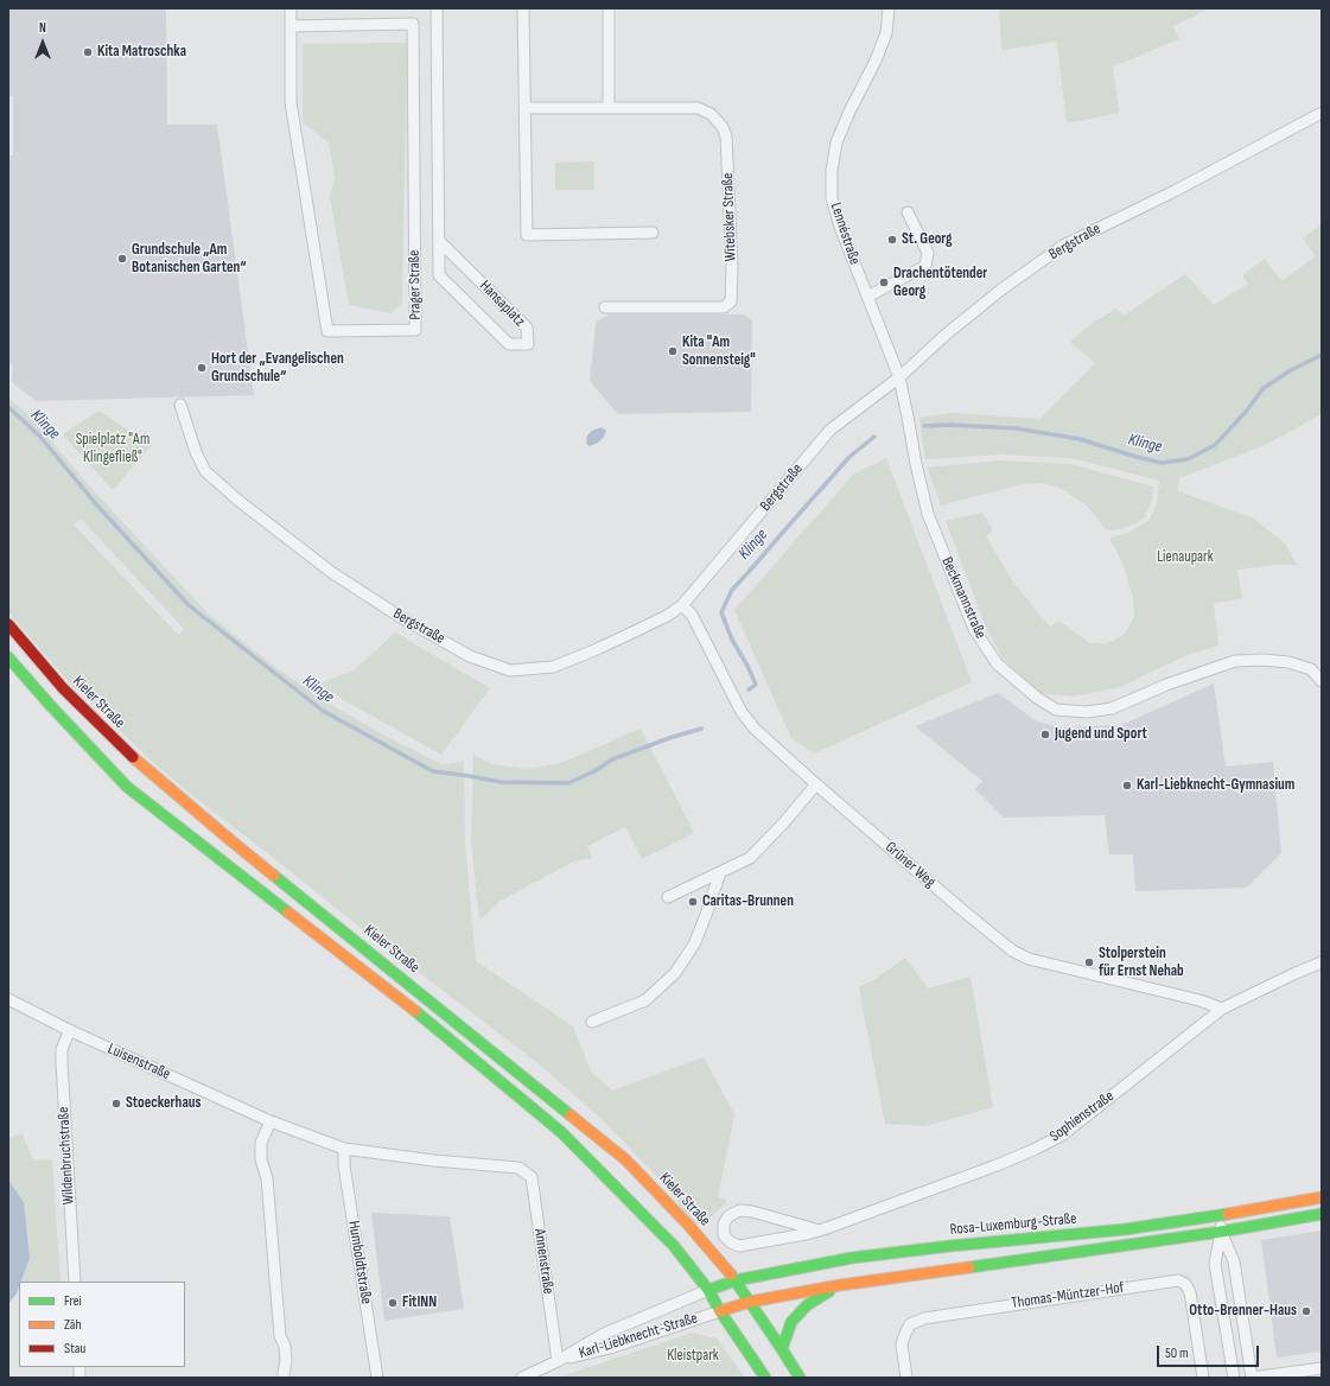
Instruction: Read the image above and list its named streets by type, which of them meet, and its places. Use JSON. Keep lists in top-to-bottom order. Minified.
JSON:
{"streets":{"main road":["Kieler Straße","Rosa-Luxemburg-Straße"],"street":["Witebsker Straße","Lennéstraße","Bergstraße","Prager Straße","Hansaplatz","Beckmannstraße","Grüner Weg","Luisenstraße","Sophienstraße","Wildenbruchstraße","Annenstraße","Humboldtstraße","Thomas-Müntzer-Hof","Karl-Liebknecht-Straße"]},"crossings":[["Lennéstraße","Bergstraße"],["Lennéstraße","Beckmannstraße"],["Bergstraße","Beckmannstraße"],["Bergstraße","Grüner Weg"],["Kieler Straße","Rosa-Luxemburg-Straße"],["Grüner Weg","Sophienstraße"],["Luisenstraße","Wildenbruchstraße"],["Luisenstraße","Annenstraße"],["Luisenstraße","Humboldtstraße"],["Rosa-Luxemburg-Straße","Karl-Liebknecht-Straße"],["Annenstraße","Karl-Liebknecht-Straße"]],"water":["Klinge"],"parks":["Spielplatz \"Am Klingefließ\"","Lienaupark","Kleistpark"],"places":["Kita Matroschka","St. Georg","Grundschule „Am Botanischen Garten“","Drachentötender Georg","Kita \"Am Sonnensteig\"","Hort der „Evangelischen Grundschule“","Jugend und Sport","Karl-Liebknecht-Gymnasium","Caritas-Brunnen","Stolperstein für Ernst Nehab","Stoeckerhaus","FitINN","Otto-Brenner-Haus"],"legend":["Frei","Zäh","Stau"],"scale_bar":"50 m","north":"top"}
